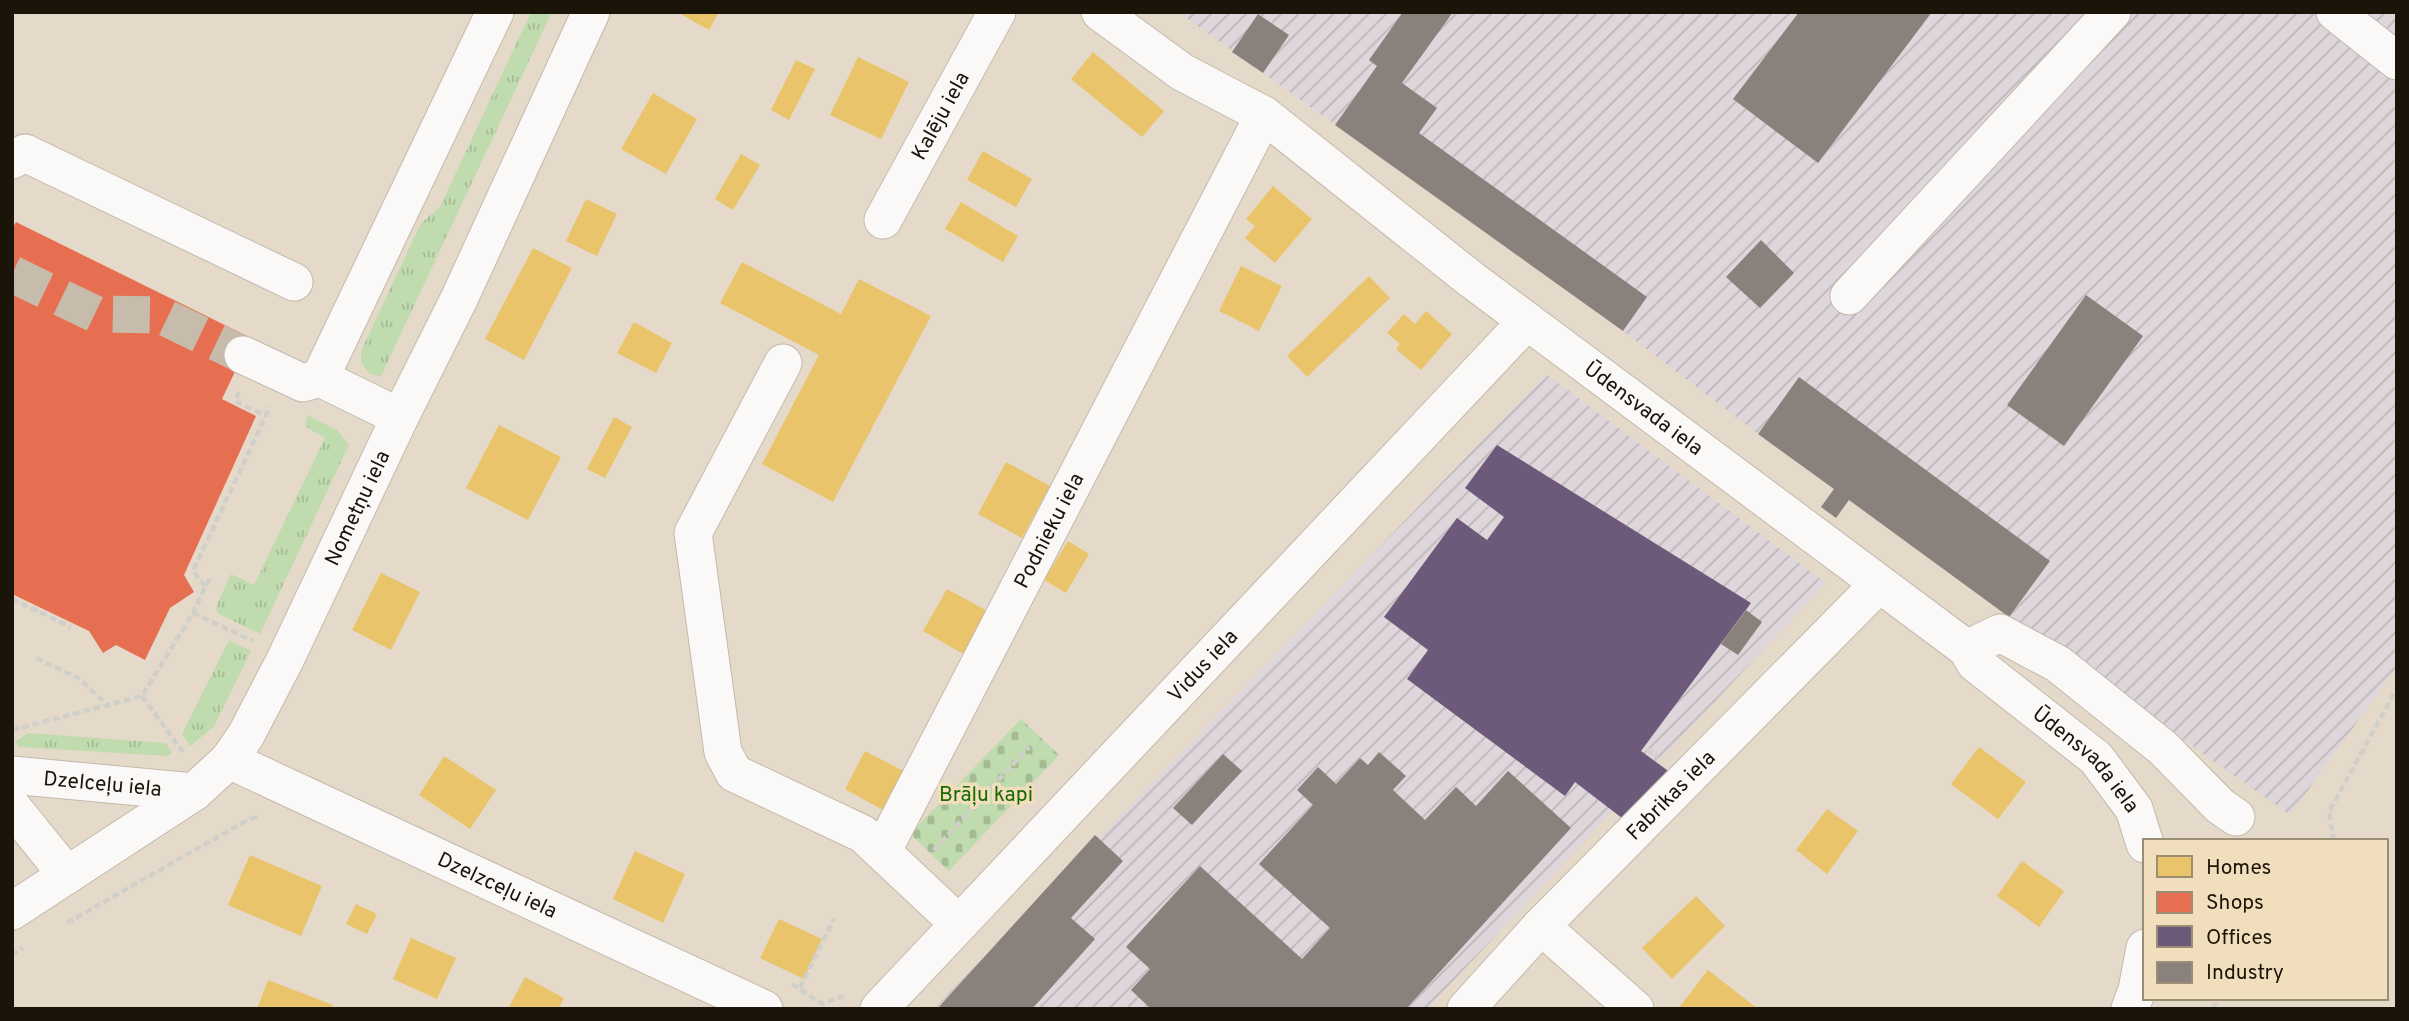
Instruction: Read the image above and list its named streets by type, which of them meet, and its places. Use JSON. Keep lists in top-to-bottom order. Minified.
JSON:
{"streets":{"street":["Kalēju iela","Ūdensvada iela","Nometņu iela","Podnieku iela","Vidus iela","Dzelceļu iela","Fabrikas iela","Dzelzceļu iela"]},"crossings":[["Ūdensvada iela","Podnieku iela"],["Ūdensvada iela","Vidus iela"],["Ūdensvada iela","Fabrikas iela"],["Nometņu iela","Dzelceļu iela"],["Nometņu iela","Dzelzceļu iela"]],"parks":["Brāļu kapi"],"legend":["Homes","Shops","Offices","Industry"]}
